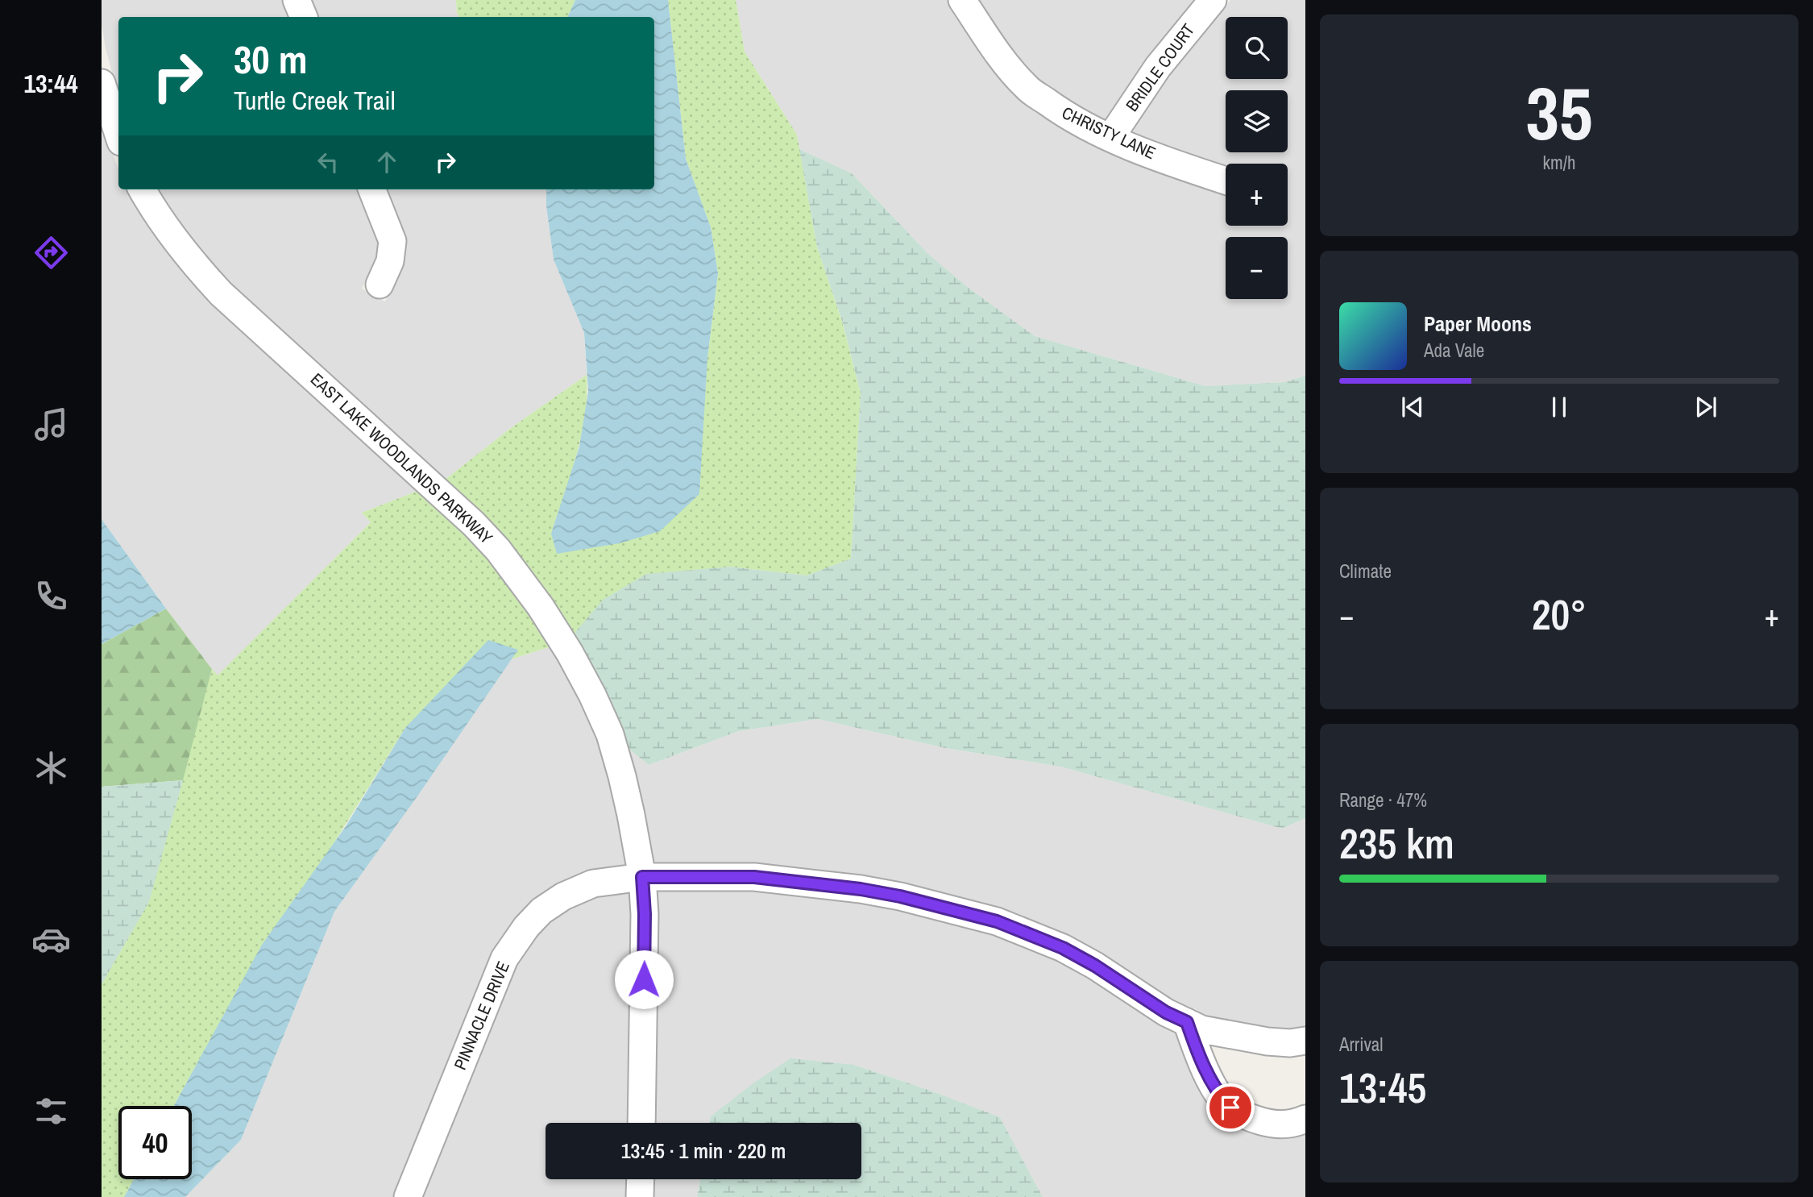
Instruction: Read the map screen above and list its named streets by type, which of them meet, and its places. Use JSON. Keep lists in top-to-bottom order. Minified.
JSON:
{"streets":{"street":["BRIDLE COURT","CHRISTY LANE","EAST LAKE WOODLANDS PARKWAY","PINNACLE DRIVE"]},"crossings":[["BRIDLE COURT","CHRISTY LANE"],["EAST LAKE WOODLANDS PARKWAY","PINNACLE DRIVE"]],"page":{"tabs":"13:44","tile":[["35","km/h"],"Climate",["Range · 47%","235 km"],["Arrival","13:45"]],"map_buttons":["+","−"],"turn":["30 m","Turtle Creek Trail"],"song":["Paper Moons","Ada Vale"],"heat":["−","20°","+"],"limit":"40","trip":"13:45 · 1 min · 220 m"}}
